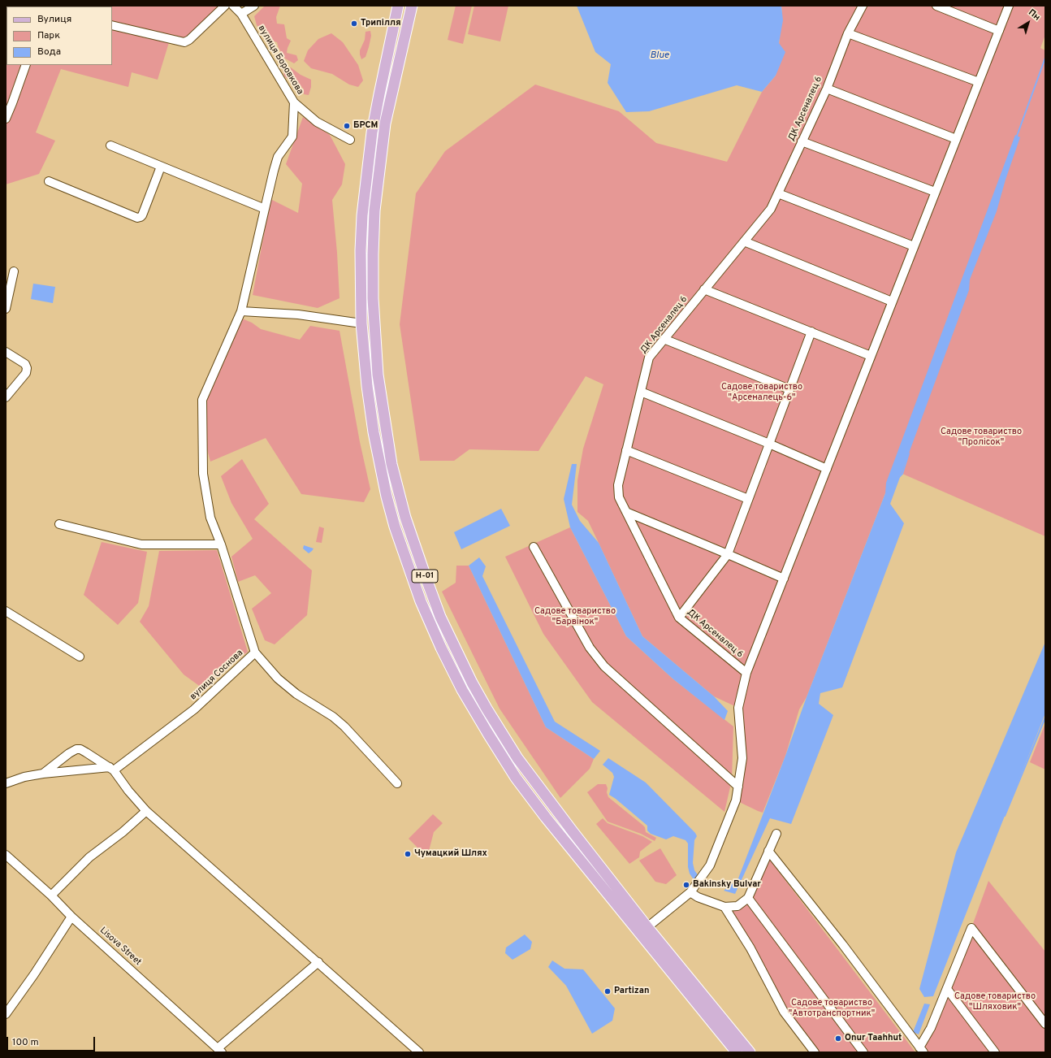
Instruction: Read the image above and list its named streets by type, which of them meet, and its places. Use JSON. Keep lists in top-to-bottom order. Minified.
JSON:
{"streets":{"main road":["Н-01"],"street":["вулиця Боровкова","ДК Арсеналец 6","вулиця Соснова","Lisova Street"]},"water":["Blue"],"parks":["Садове товариство \"Арсеналець-6\"","Садове товариство \"Пролісок\"","Садове товариство \"Барвінок\"","Садове товариство \"Шляховик\"","Садове товариство \"Автотранспортник\""],"places":["Трипілля","БРСМ","Чумацкий Шлях","Bakinsky Bulvar","Partizan","Onur Taahhut"],"legend":["Вулиця","Парк","Вода"],"scale_bar":"100 m","north":"top right"}
